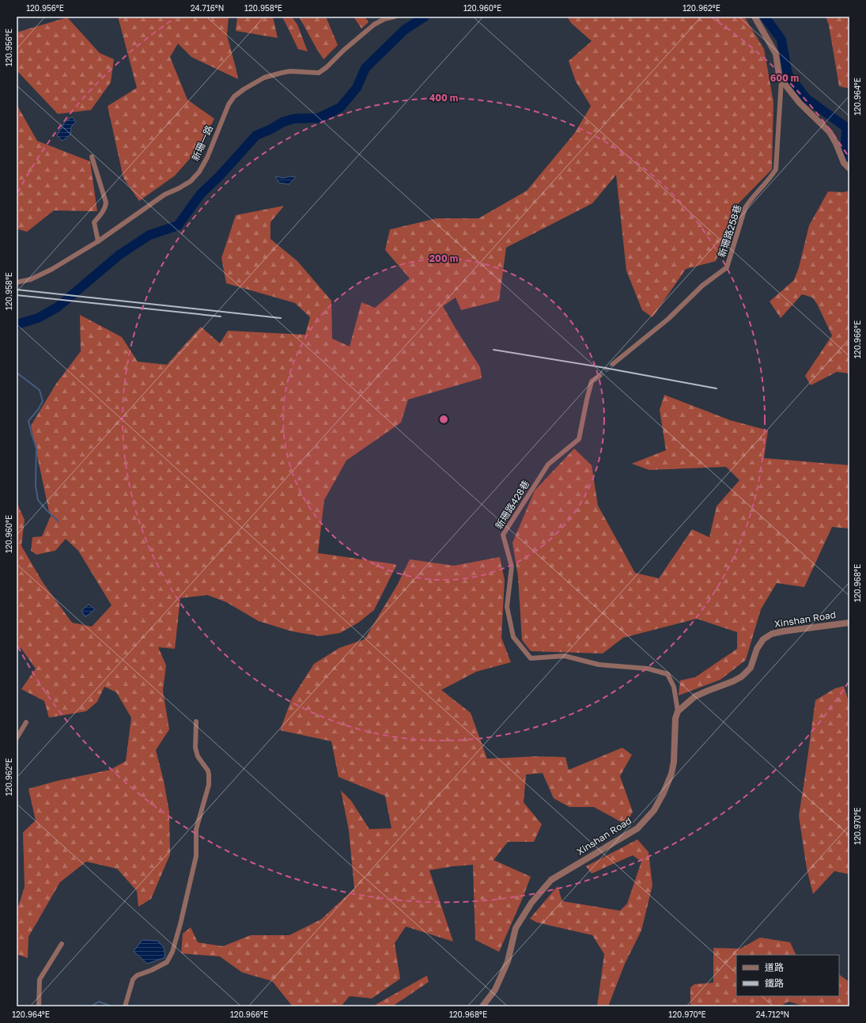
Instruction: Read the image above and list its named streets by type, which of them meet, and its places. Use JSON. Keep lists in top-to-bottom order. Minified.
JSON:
{"streets":{"street":["新珊一路","新珊路258巷","新珊路428巷","Xinshan Road"]},"crossings":[["新珊路428巷","Xinshan Road"]],"legend":["道路","鐵路"],"coordinates":["120.956°E","24.716°N","120.958°E","120.960°E","120.962°E","120.964°E","120.966°E","120.968°E","120.970°E","24.712°N"],"rings":["600 m","400 m","200 m"]}
